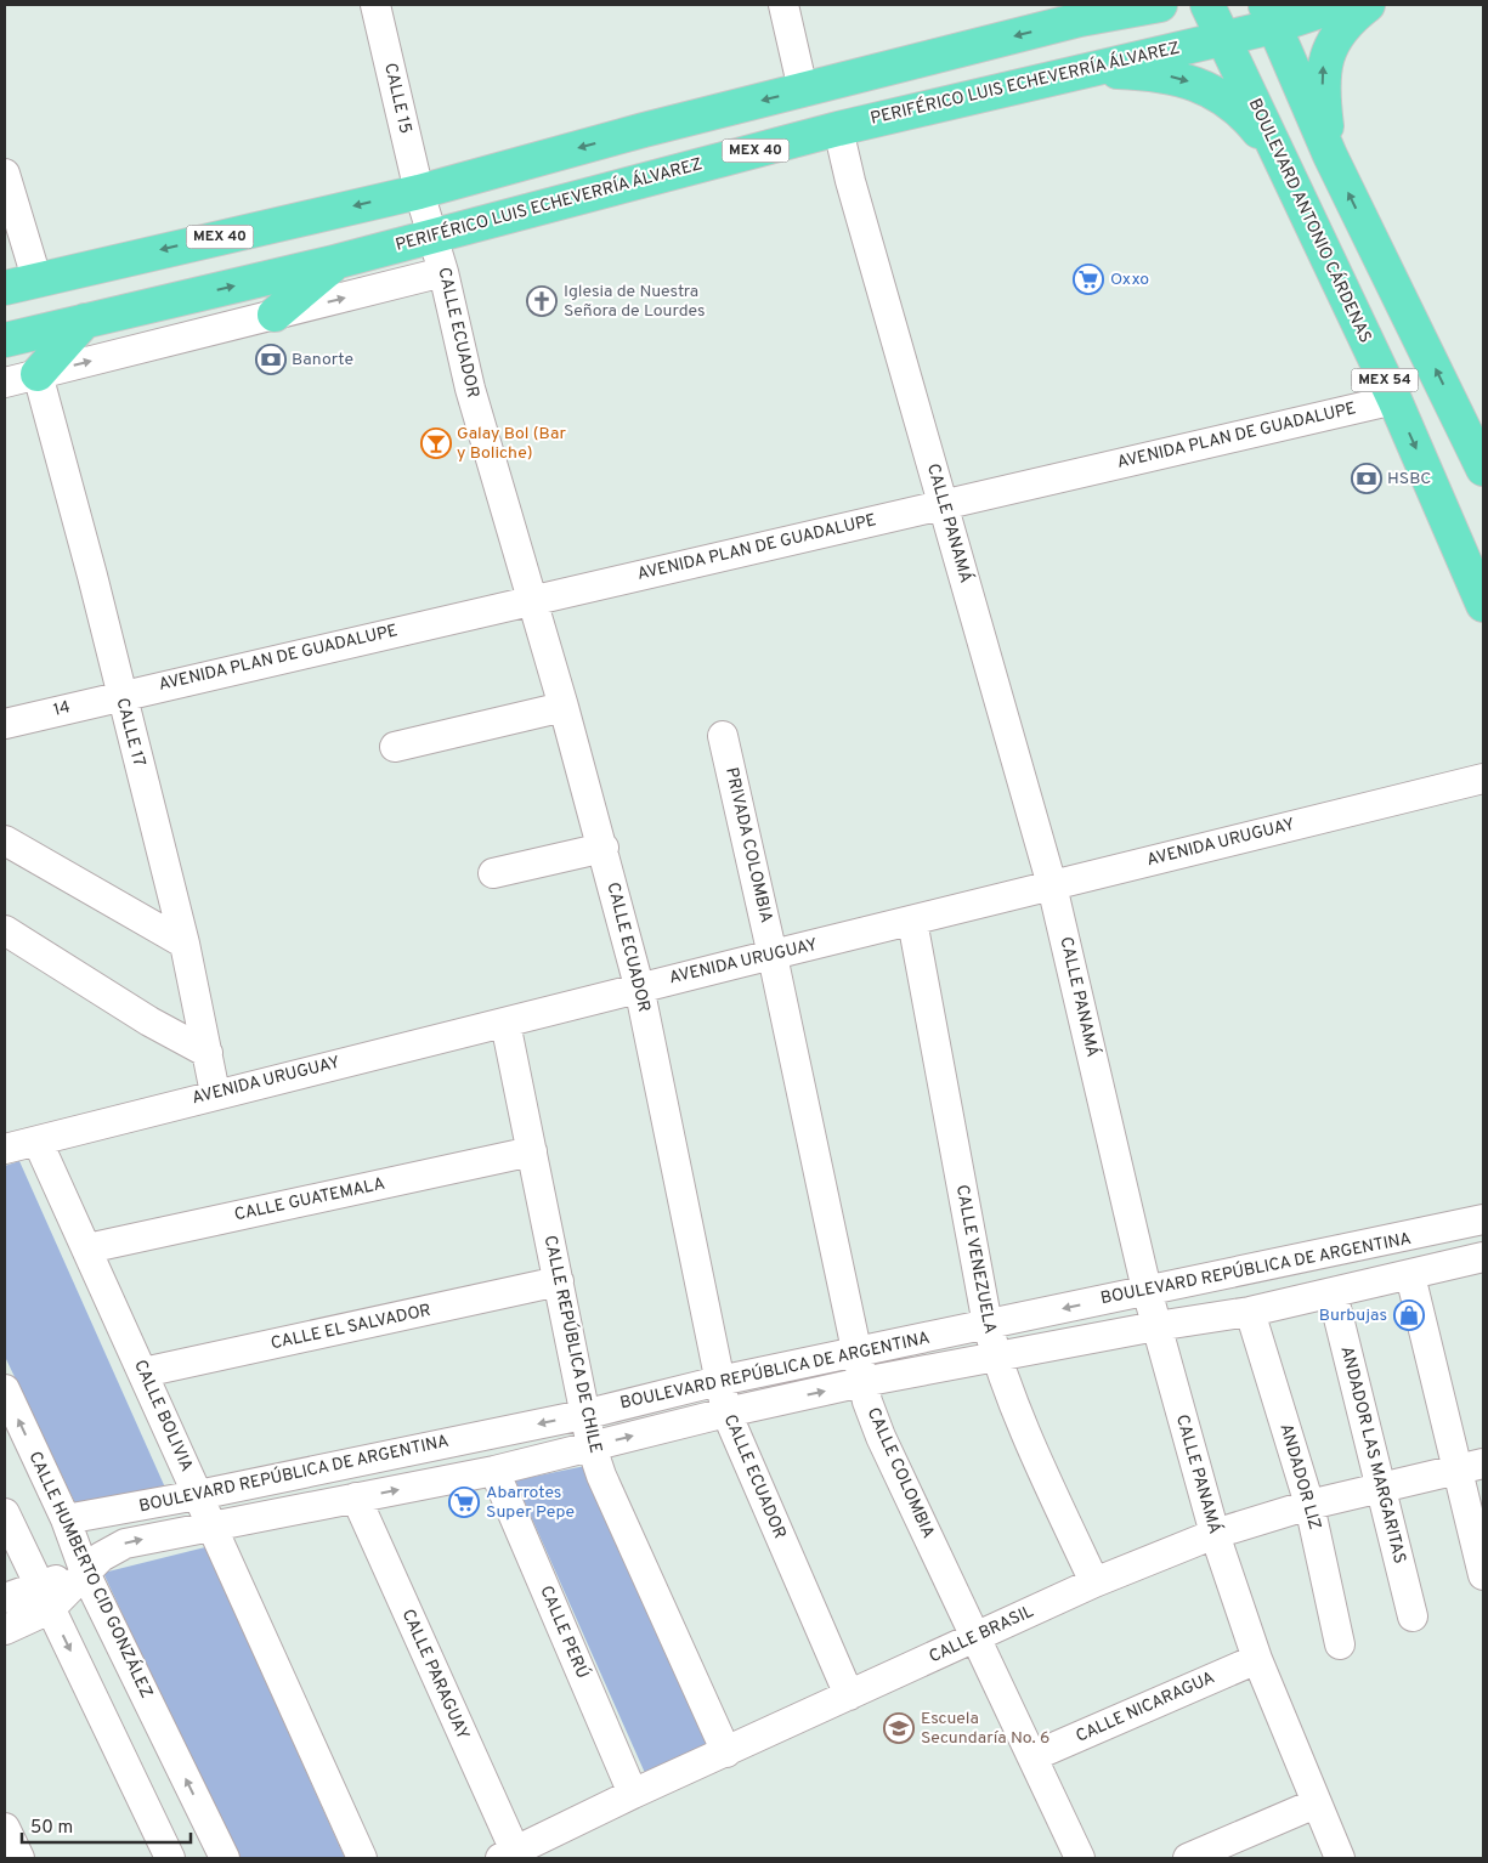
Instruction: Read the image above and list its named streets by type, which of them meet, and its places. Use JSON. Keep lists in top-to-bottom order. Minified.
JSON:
{"streets":{"main road":["PERIFÉRICO LUIS ECHEVERRÍA ÁLVAREZ","MEX 40","BOULEVARD ANTONIO CÁRDENAS","MEX 54"],"street":["CALLE 15","CALLE ECUADOR","AVENIDA PLAN DE GUADALUPE","CALLE PANAMÁ","14","CALLE 17","AVENIDA URUGUAY","PRIVADA COLOMBIA","CALLE GUATEMALA","CALLE VENEZUELA","BOULEVARD REPÚBLICA DE ARGENTINA","CALLE EL SALVADOR","CALLE REPÚBLICA DE CHILE","CALLE BOLIVIA","ANDADOR LAS MARGARITAS","CALLE COLOMBIA","ANDADOR LIZ","CALLE HUMBERTO CID GONZÁLEZ","CALLE PERÚ","CALLE BRASIL","CALLE PARAGUAY","CALLE NICARAGUA"]},"crossings":[["PERIFÉRICO LUIS ECHEVERRÍA ÁLVAREZ","BOULEVARD ANTONIO CÁRDENAS"],["PERIFÉRICO LUIS ECHEVERRÍA ÁLVAREZ","CALLE ECUADOR"],["PERIFÉRICO LUIS ECHEVERRÍA ÁLVAREZ","MEX 54"],["PERIFÉRICO LUIS ECHEVERRÍA ÁLVAREZ","CALLE PANAMÁ"],["CALLE 15","MEX 40"],["CALLE 15","CALLE ECUADOR"],["MEX 40","CALLE ECUADOR"],["BOULEVARD ANTONIO CÁRDENAS","AVENIDA PLAN DE GUADALUPE"],["CALLE ECUADOR","AVENIDA PLAN DE GUADALUPE"],["CALLE ECUADOR","AVENIDA URUGUAY"],["CALLE ECUADOR","BOULEVARD REPÚBLICA DE ARGENTINA"],["CALLE ECUADOR","CALLE BRASIL"],["AVENIDA PLAN DE GUADALUPE","CALLE PANAMÁ"],["AVENIDA PLAN DE GUADALUPE","14"],["AVENIDA PLAN DE GUADALUPE","CALLE 17"],["CALLE PANAMÁ","AVENIDA URUGUAY"],["CALLE PANAMÁ","BOULEVARD REPÚBLICA DE ARGENTINA"],["CALLE PANAMÁ","CALLE BRASIL"],["CALLE PANAMÁ","CALLE NICARAGUA"],["14","CALLE 17"],["CALLE 17","AVENIDA URUGUAY"],["AVENIDA URUGUAY","PRIVADA COLOMBIA"],["AVENIDA URUGUAY","CALLE VENEZUELA"],["AVENIDA URUGUAY","CALLE REPÚBLICA DE CHILE"],["AVENIDA URUGUAY","CALLE BOLIVIA"],["AVENIDA URUGUAY","CALLE COLOMBIA"],["PRIVADA COLOMBIA","CALLE COLOMBIA"],["CALLE GUATEMALA","CALLE REPÚBLICA DE CHILE"],["CALLE GUATEMALA","CALLE BOLIVIA"],["CALLE VENEZUELA","BOULEVARD REPÚBLICA DE ARGENTINA"],["CALLE VENEZUELA","CALLE BRASIL"],["BOULEVARD REPÚBLICA DE ARGENTINA","CALLE REPÚBLICA DE CHILE"],["BOULEVARD REPÚBLICA DE ARGENTINA","CALLE BOLIVIA"],["BOULEVARD REPÚBLICA DE ARGENTINA","ANDADOR LAS MARGARITAS"],["BOULEVARD REPÚBLICA DE ARGENTINA","CALLE COLOMBIA"],["BOULEVARD REPÚBLICA DE ARGENTINA","ANDADOR LIZ"],["BOULEVARD REPÚBLICA DE ARGENTINA","CALLE HUMBERTO CID GONZÁLEZ"],["BOULEVARD REPÚBLICA DE ARGENTINA","CALLE PERÚ"],["BOULEVARD REPÚBLICA DE ARGENTINA","CALLE PARAGUAY"],["CALLE EL SALVADOR","CALLE REPÚBLICA DE CHILE"],["CALLE EL SALVADOR","CALLE BOLIVIA"],["CALLE REPÚBLICA DE CHILE","CALLE BRASIL"],["ANDADOR LAS MARGARITAS","CALLE BRASIL"],["CALLE COLOMBIA","CALLE BRASIL"],["CALLE COLOMBIA","CALLE NICARAGUA"],["ANDADOR LIZ","CALLE BRASIL"],["CALLE PERÚ","CALLE BRASIL"],["CALLE BRASIL","CALLE PARAGUAY"]],"places":{"supermarket":["Oxxo","Abarrotes Super Pepe"],"church":["Iglesia de Nuestra Señora de Lourdes"],"bank":["Banorte","HSBC"],"bar":["Galay Bol (Bar y Boliche)"],"shop":["Burbujas"],"school or university":["Escuela Secundaría No. 6"]},"scale_bar":"50 m"}
